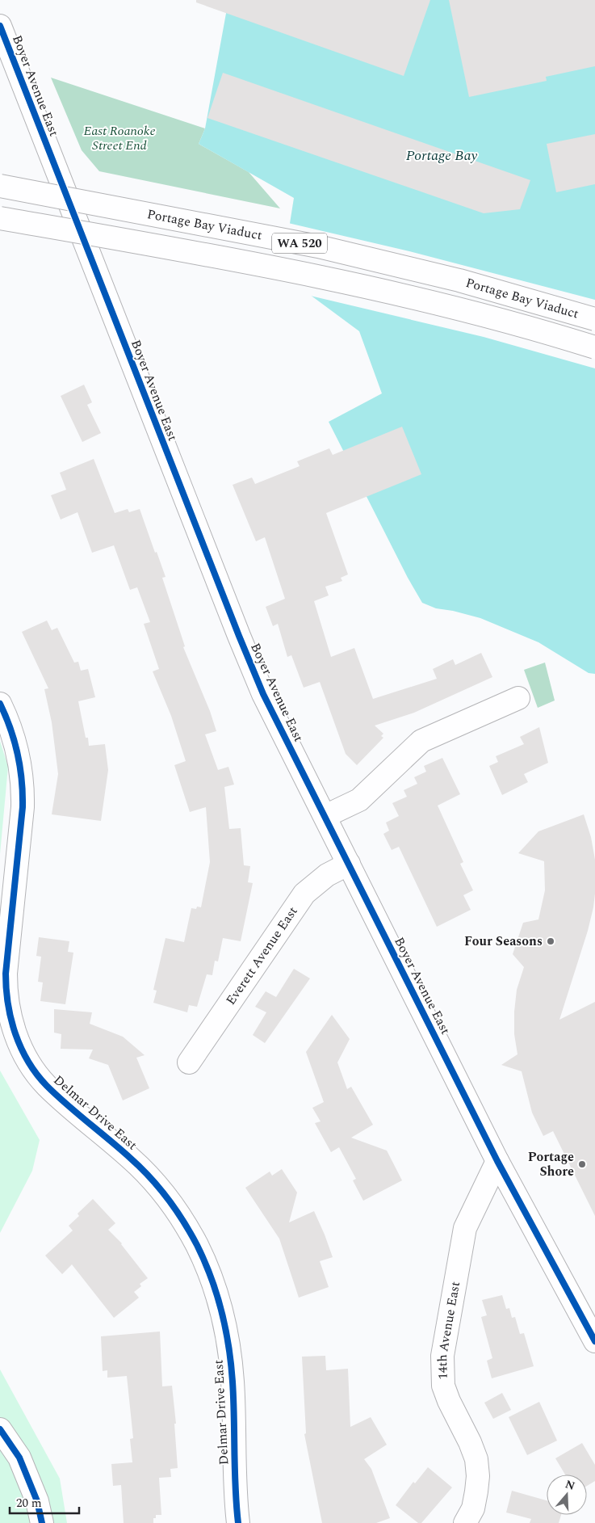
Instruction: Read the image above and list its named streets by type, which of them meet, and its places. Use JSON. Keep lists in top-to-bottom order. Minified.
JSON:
{"streets":{"main road":["Boyer Avenue East","Portage Bay Viaduct","WA 520","Everett Avenue East","Delmar Drive East","14th Avenue East"]},"crossings":[["Boyer Avenue East","Everett Avenue East"],["Boyer Avenue East","14th Avenue East"]],"water":["Portage Bay"],"parks":["East Roanoke Street End"],"places":["Four Seasons","Portage Shore"],"scale_bar":"20 m","north":"top"}
